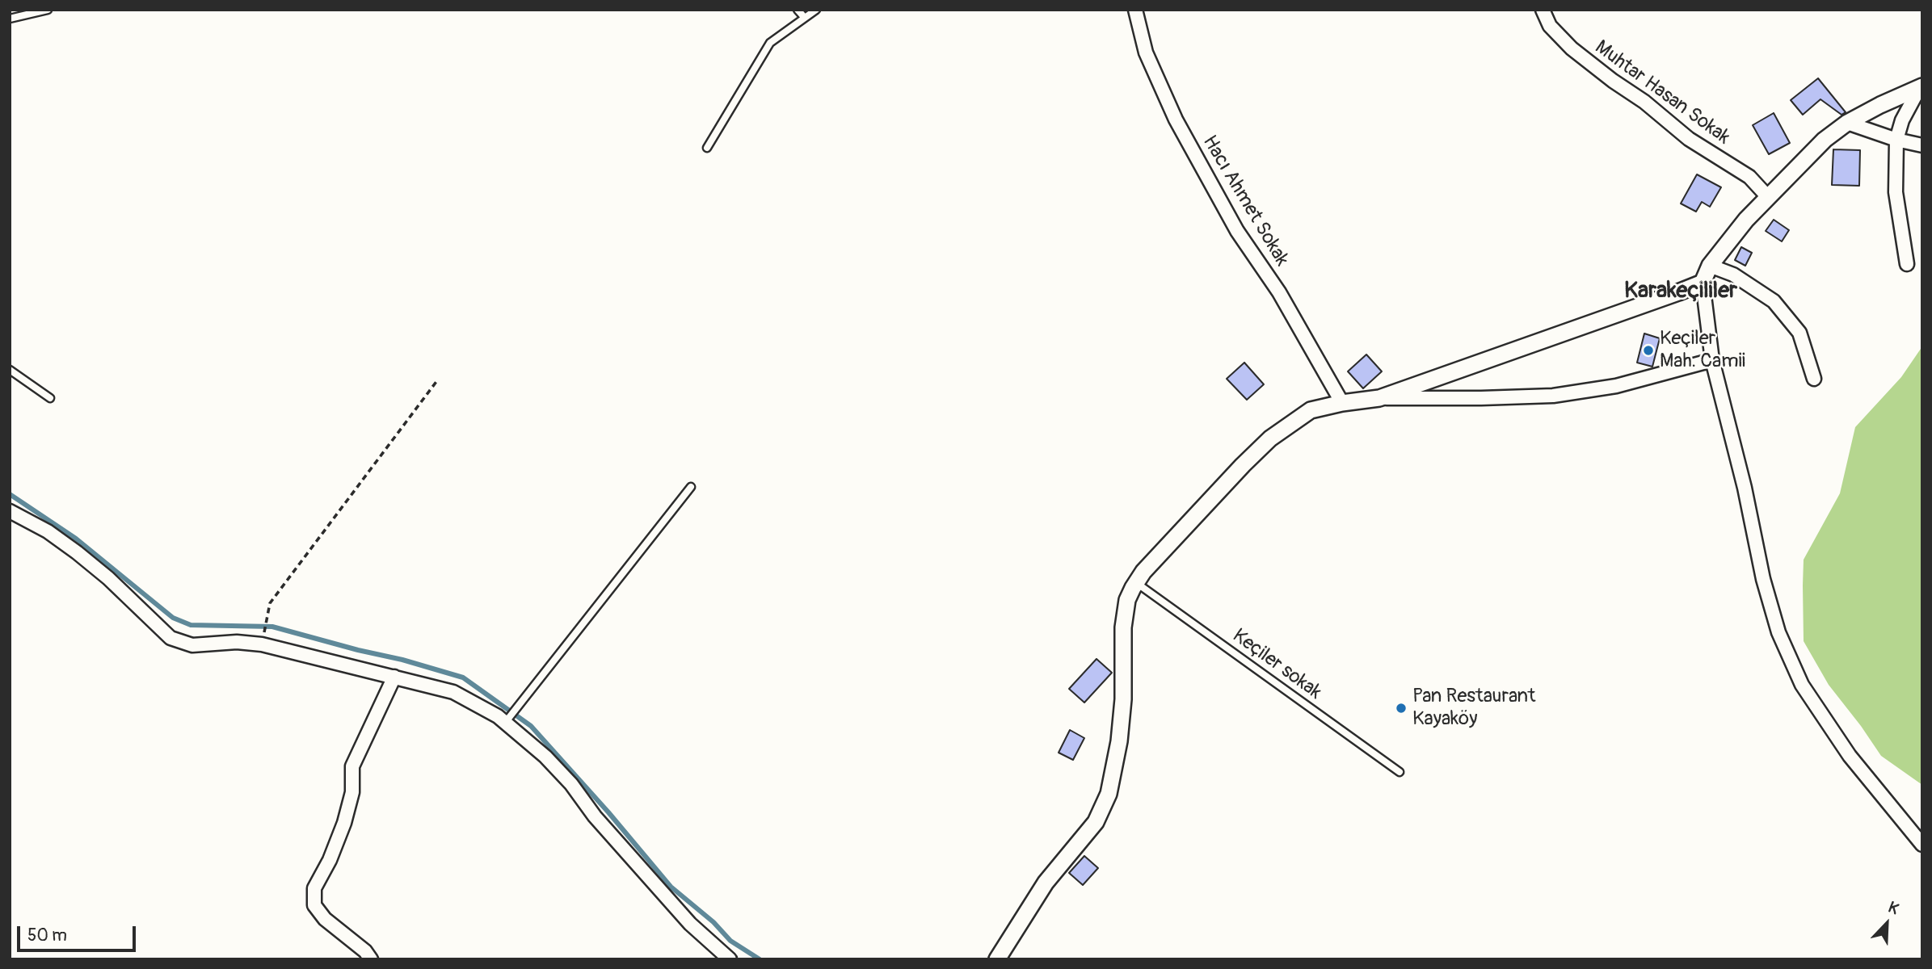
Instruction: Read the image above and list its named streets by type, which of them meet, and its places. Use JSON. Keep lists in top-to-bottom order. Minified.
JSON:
{"streets":{"street":["Muhtar Hasan Sokak","Hacı Ahmet Sokak"],"lane":["Keçiler sokak"]},"districts":["Karakeçililer"],"places":["Keçiler Mah. Camii","Pan Restaurant Kayaköy"],"scale_bar":"50 m","north":"top right"}
